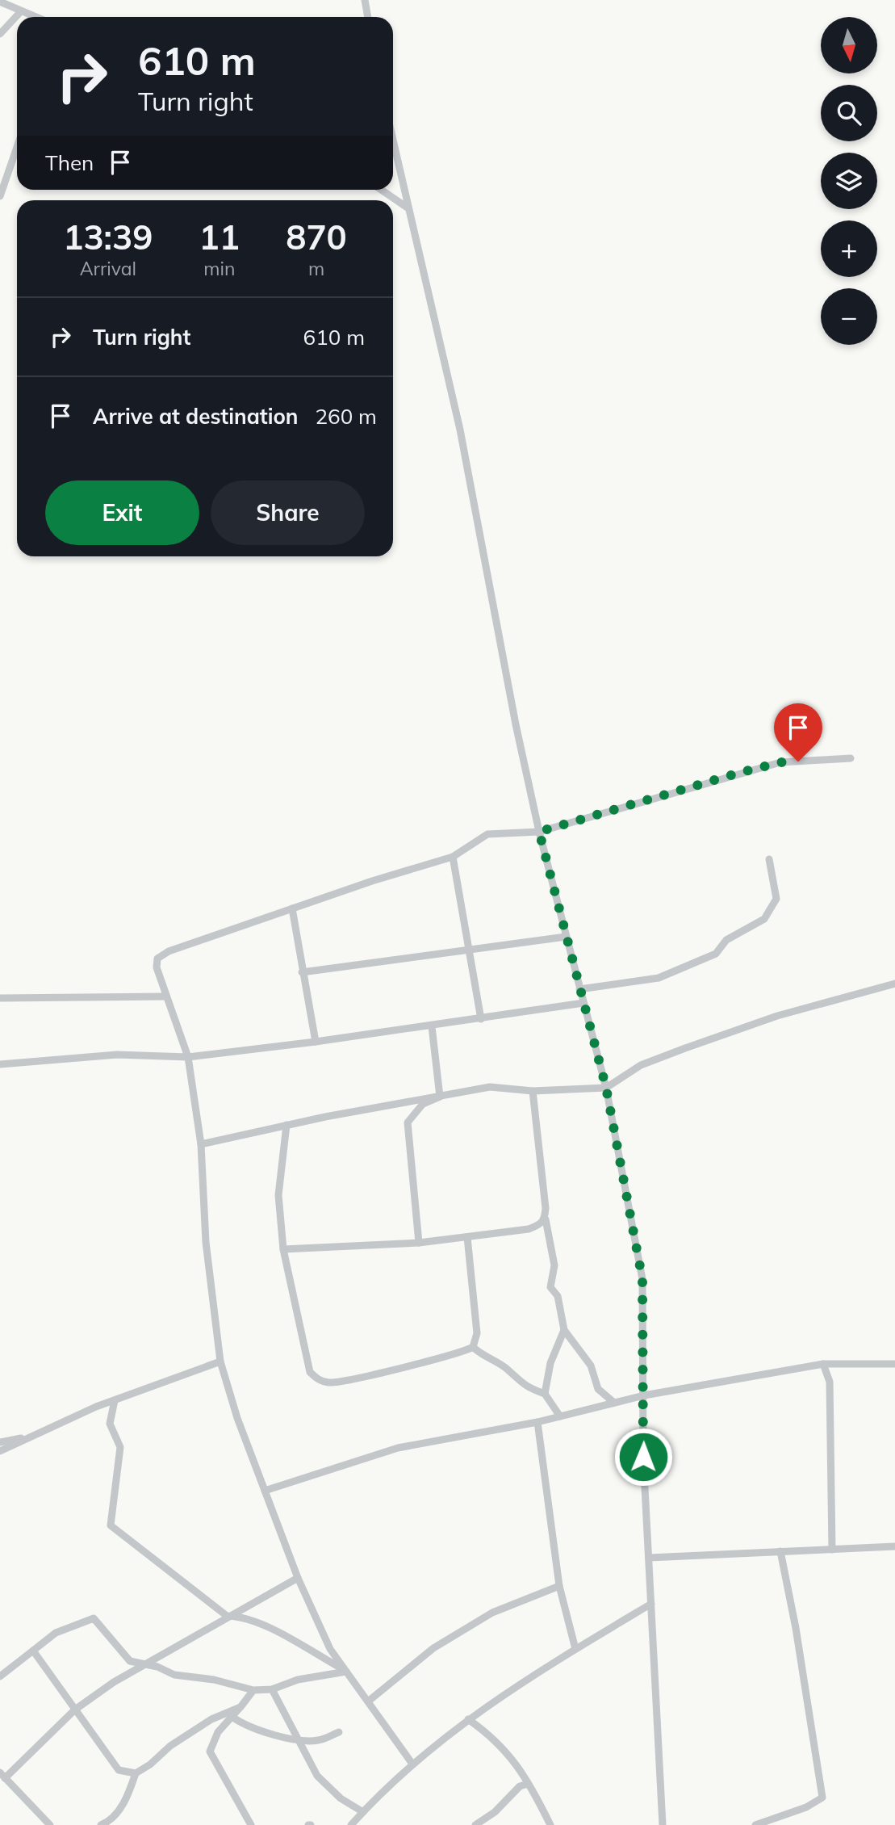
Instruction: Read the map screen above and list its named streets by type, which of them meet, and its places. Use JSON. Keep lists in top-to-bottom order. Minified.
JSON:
{"north":"bottom","page":{"map_buttons":["+","−"],"turn":["610 m","Turn right"],"then":"Then","eta":["13:39","Arrival","11","min","870","m"],"list":[{"name":"Turn right","value":"610 m"},{"name":"Arrive at destination","value":"260 m"}],"buttons":["Exit","Share"]}}
